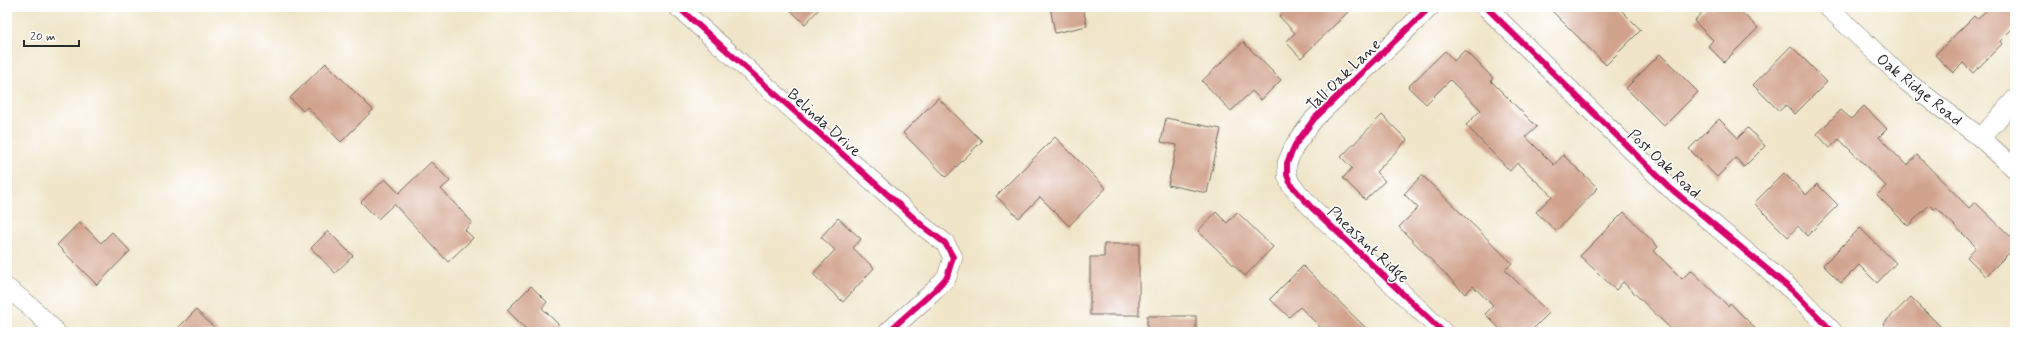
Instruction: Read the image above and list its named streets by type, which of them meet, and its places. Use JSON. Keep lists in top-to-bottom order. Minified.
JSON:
{"streets":{"street":["Tall Oak Lane","Oak Ridge Road","Belinda Drive","Post Oak Road","Pheasant Ridge"]},"crossings":[["Tall Oak Lane","Pheasant Ridge"]],"scale_bar":"20 m"}
